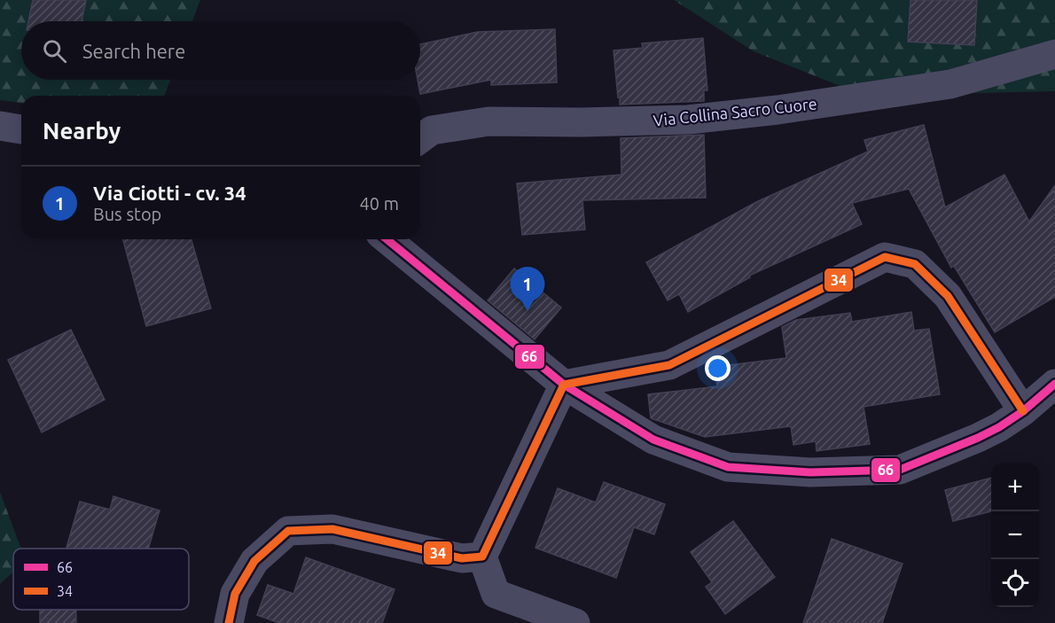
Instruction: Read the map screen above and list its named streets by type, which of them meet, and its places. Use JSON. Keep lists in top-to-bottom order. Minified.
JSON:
{"streets":{"street":["Via Collina Sacro Cuore"]},"lines":["transit line 66","transit line 34"],"legend":["66","34"],"page":{"search":"Search here","heading":"Nearby","list":[{"mark":"1","name":"Via Ciotti - cv. 34","note":"Bus stop","value":"40 m"}],"pins":"1","map_buttons":["+","−"]}}
